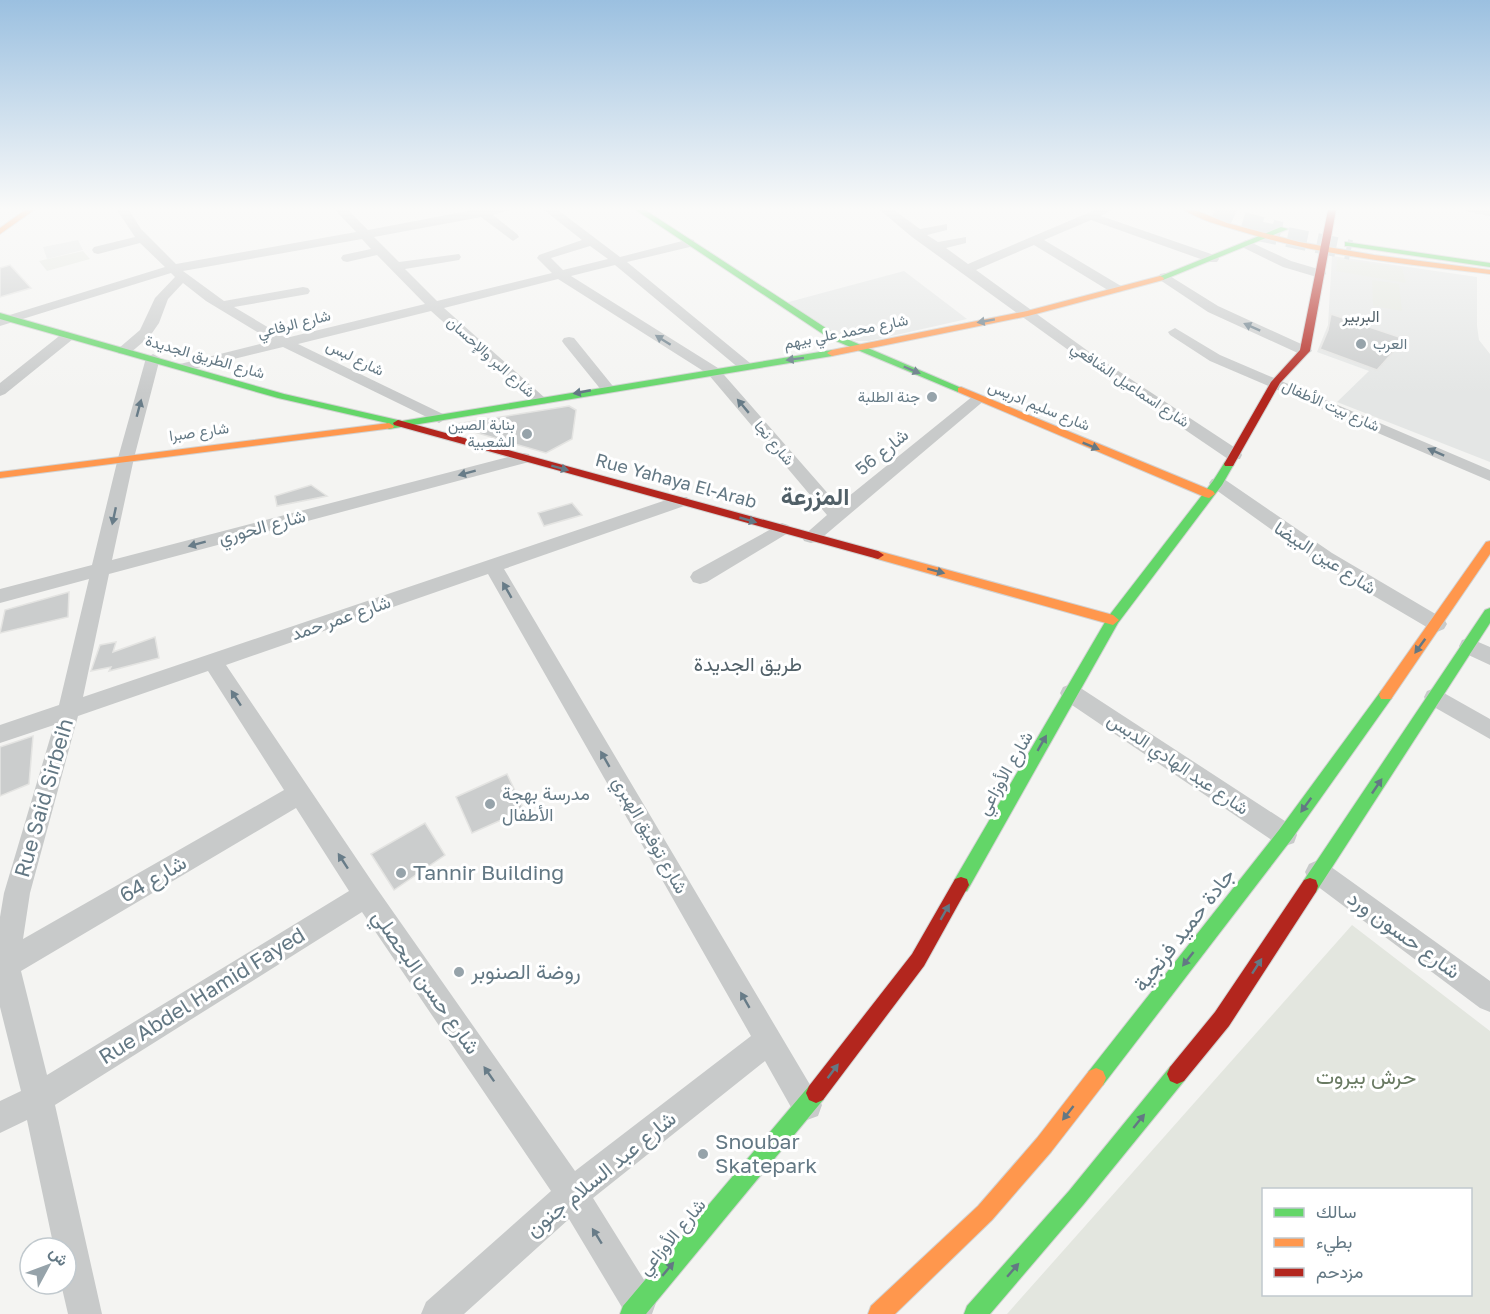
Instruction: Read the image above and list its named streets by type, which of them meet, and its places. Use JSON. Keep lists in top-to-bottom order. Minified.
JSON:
{"streets":{"main road":["شارع محمد علي بيهم","شارع الطريق الجديدة","شارع سليم ادريس","شارع صبرا","Rue Yahaya El-Arab","شارع الأوزاعي","جادة حميد فرنجية"],"street":["شارع الرفاعي","شارع البر والإحسان","شارع لبس","شارع اسماعيل الشافعي","شارع بيت الأطفال","شارع نجا","شارع 56","شارع الحوري","شارع عين البيضا","شارع عمر حمد","شارع عبد الهادي الدبس","Rue Said Sirbeih","شارع توفيق الهبري","شارع 64","شارع حسون ورد","شارع حسن البحصلي","Rue Abdel Hamid Fayed","شارع عبد السلام جنون"]},"crossings":[["شارع الرفاعي","شارع الطريق الجديدة"],["شارع الرفاعي","شارع البر والإحسان"],["شارع الرفاعي","شارع لبس"],["شارع الرفاعي","شارع نجا"],["شارع محمد علي بيهم","شارع الطريق الجديدة"],["شارع محمد علي بيهم","شارع البر والإحسان"],["شارع محمد علي بيهم","شارع لبس"],["شارع محمد علي بيهم","شارع اسماعيل الشافعي"],["شارع محمد علي بيهم","شارع سليم ادريس"],["شارع محمد علي بيهم","شارع صبرا"],["شارع محمد علي بيهم","شارع نجا"],["شارع محمد علي بيهم","Rue Yahaya El-Arab"],["شارع الطريق الجديدة","شارع صبرا"],["شارع الطريق الجديدة","Rue Yahaya El-Arab"],["شارع الطريق الجديدة","Rue Said Sirbeih"],["شارع اسماعيل الشافعي","شارع الأوزاعي"],["شارع سليم ادريس","شارع 56"],["شارع سليم ادريس","شارع عين البيضا"],["شارع سليم ادريس","شارع الأوزاعي"],["شارع بيت الأطفال","شارع الأوزاعي"],["شارع صبرا","Rue Yahaya El-Arab"],["شارع صبرا","Rue Said Sirbeih"],["شارع نجا","شارع 56"],["شارع 56","Rue Yahaya El-Arab"],["Rue Yahaya El-Arab","شارع الحوري"],["Rue Yahaya El-Arab","شارع عمر حمد"],["Rue Yahaya El-Arab","شارع الأوزاعي"],["شارع الحوري","Rue Said Sirbeih"],["شارع عين البيضا","شارع الأوزاعي"],["شارع عين البيضا","جادة حميد فرنجية"],["شارع عمر حمد","Rue Said Sirbeih"],["شارع عمر حمد","شارع توفيق الهبري"],["شارع عمر حمد","شارع حسن البحصلي"],["شارع عبد الهادي الدبس","شارع الأوزاعي"],["شارع عبد الهادي الدبس","جادة حميد فرنجية"],["شارع الأوزاعي","شارع توفيق الهبري"],["شارع الأوزاعي","شارع حسن البحصلي"],["Rue Said Sirbeih","شارع 64"],["Rue Said Sirbeih","Rue Abdel Hamid Fayed"],["شارع توفيق الهبري","شارع عبد السلام جنون"],["شارع 64","شارع حسن البحصلي"],["شارع حسن البحصلي","Rue Abdel Hamid Fayed"],["شارع حسن البحصلي","شارع عبد السلام جنون"]],"one_way":["شارع محمد علي بيهم","شارع سليم ادريس","شارع بيت الأطفال","Rue Yahaya El-Arab","شارع الحوري","شارع الأوزاعي","شارع توفيق الهبري","شارع حسن البحصلي"],"districts":["البربير","المزرعة","طريق الجديدة"],"parks":["حرش بيروت"],"places":["العرب","جنة الطلبة","بناية الصين الشعبية","مدرسة بهجة الأطفال","Tannir Building","روضة الصنوبر","Snoubar Skatepark"],"legend":["سالك","بطيء","مزدحم"],"north":"top right"}
